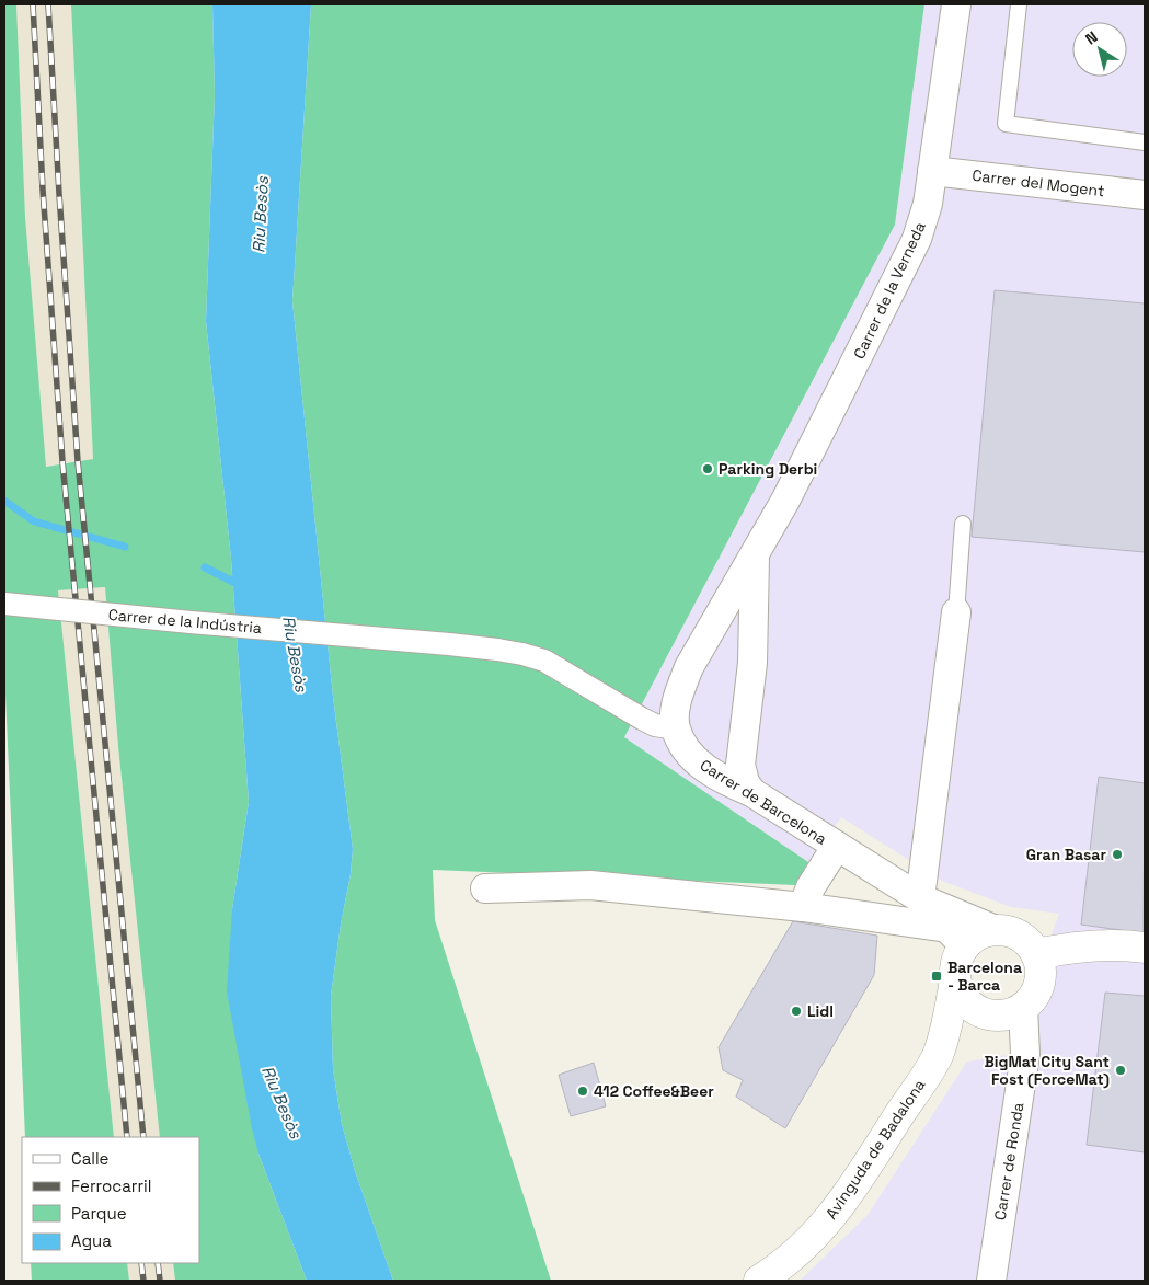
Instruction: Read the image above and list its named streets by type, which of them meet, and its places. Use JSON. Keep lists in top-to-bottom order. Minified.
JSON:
{"streets":{"street":["Carrer del Mogent","Carrer de la Verneda","Carrer de la Indústria","Carrer de Barcelona","Avinguda de Badalona","Carrer de Ronda"]},"crossings":[["Carrer del Mogent","Carrer de la Verneda"],["Carrer de la Verneda","Carrer de la Indústria"],["Carrer de la Verneda","Carrer de Barcelona"],["Carrer de la Indústria","Carrer de Barcelona"],["Carrer de Barcelona","Avinguda de Badalona"],["Carrer de Barcelona","Carrer de Ronda"],["Avinguda de Badalona","Carrer de Ronda"]],"water":["Riu Besòs"],"places":{"other":["Parking Derbi","Gran Basar","Lidl","BigMat City Sant Fost (ForceMat)","412 Coffee&Beer"],"transit":["Barcelona - Barca"]},"legend":["Calle","Ferrocarril","Parque","Agua"],"north":"top left"}
